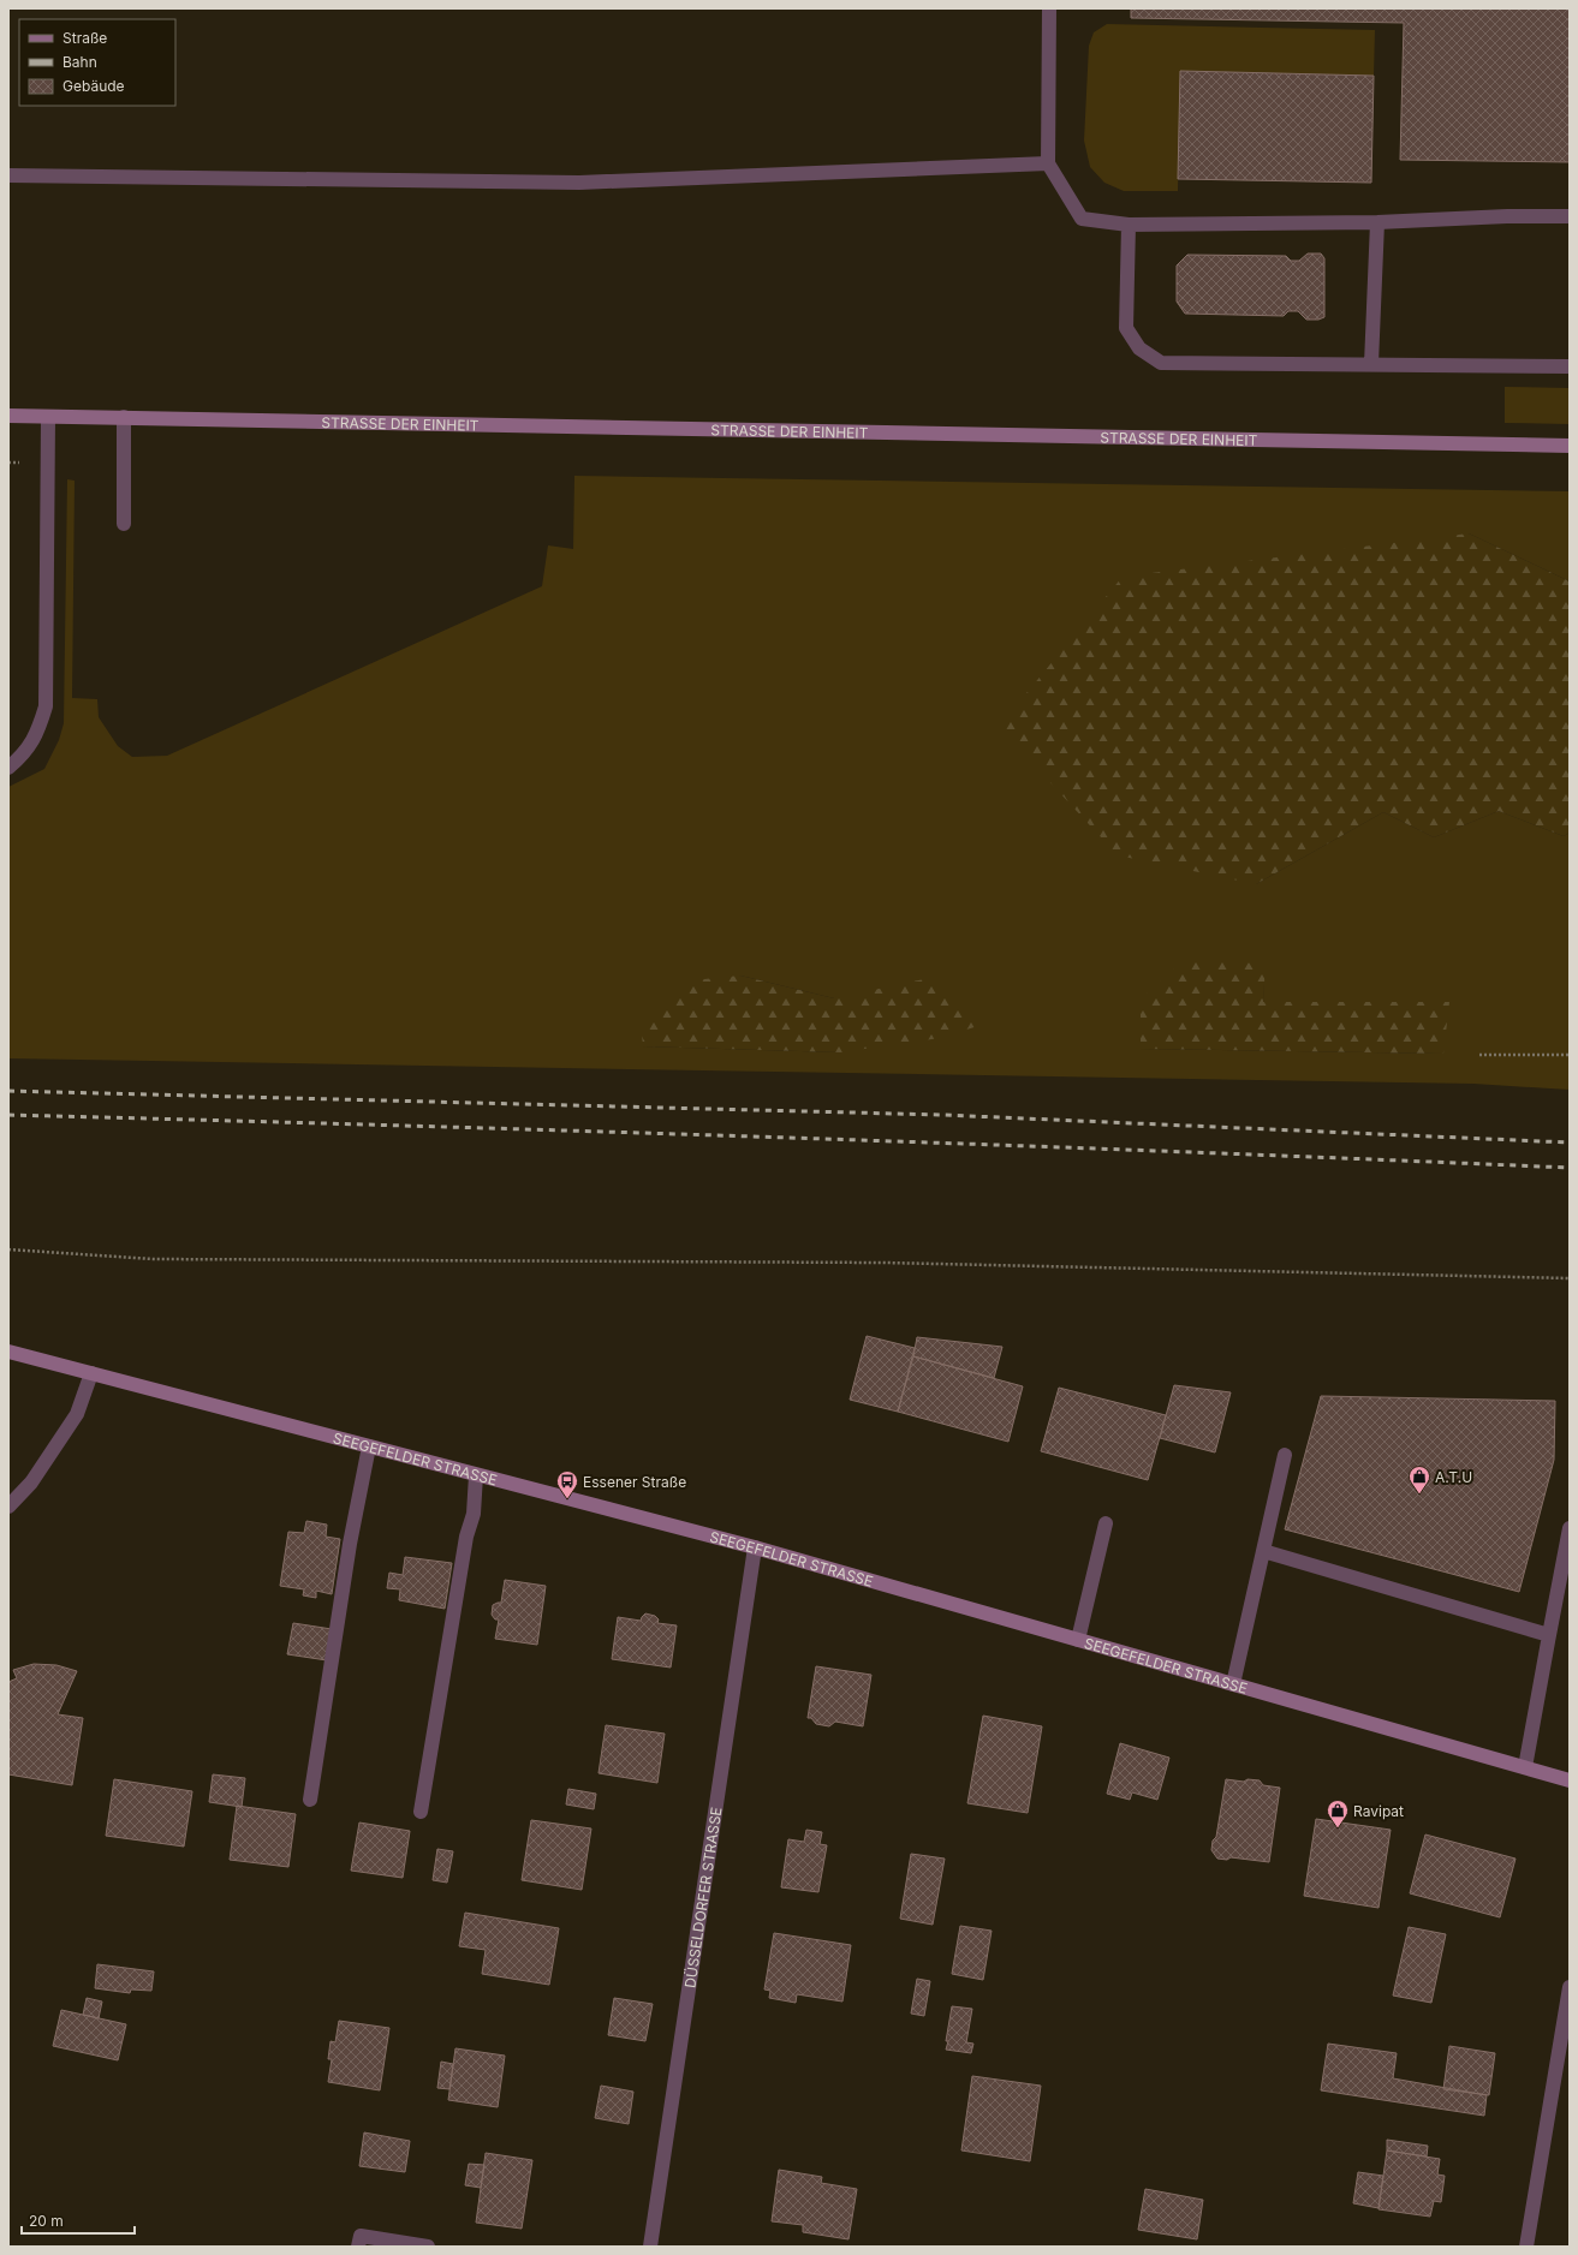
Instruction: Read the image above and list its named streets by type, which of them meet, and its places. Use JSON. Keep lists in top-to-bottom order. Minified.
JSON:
{"streets":{"street":["STRASSE DER EINHEIT","SEEGEFELDER STRASSE","DÜSSELDORFER STRASSE"]},"crossings":[["SEEGEFELDER STRASSE","DÜSSELDORFER STRASSE"]],"places":{"shop":["A.T.U","Ravipat"],"bus stop":["Essener Straße"]},"legend":["Straße","Bahn","Gebäude"],"scale_bar":"20 m"}
